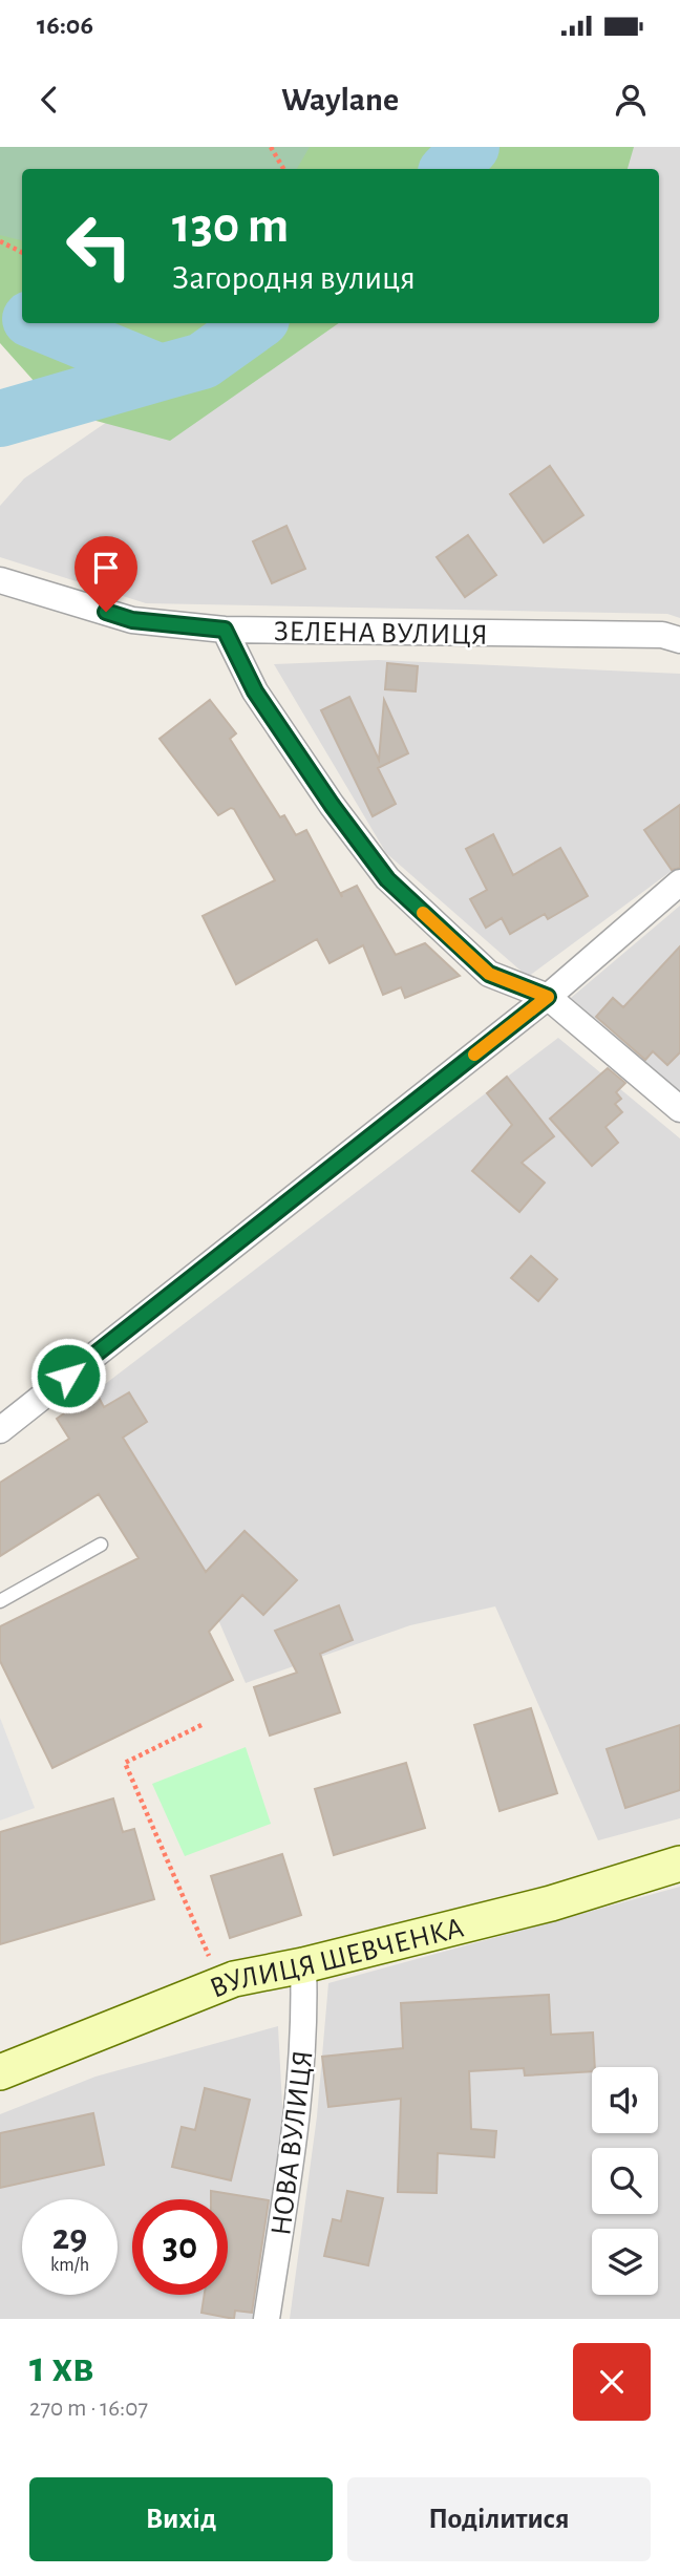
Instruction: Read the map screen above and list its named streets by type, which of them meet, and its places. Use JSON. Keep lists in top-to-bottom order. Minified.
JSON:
{"streets":{"street":["ЗЕЛЕНА ВУЛИЦЯ","ВУЛИЦЯ ШЕВЧЕНКА","НОВА ВУЛИЦЯ"]},"crossings":[["ВУЛИЦЯ ШЕВЧЕНКА","НОВА ВУЛИЦЯ"]],"page":{"status":"16:06","header":"Waylane","turn":["130 m","Загородня вулиця"],"speed":"29 km/h","limit":"30","heading":["1 хв","270 m · 16:07"],"buttons":["Вихід","Поділитися"]}}
